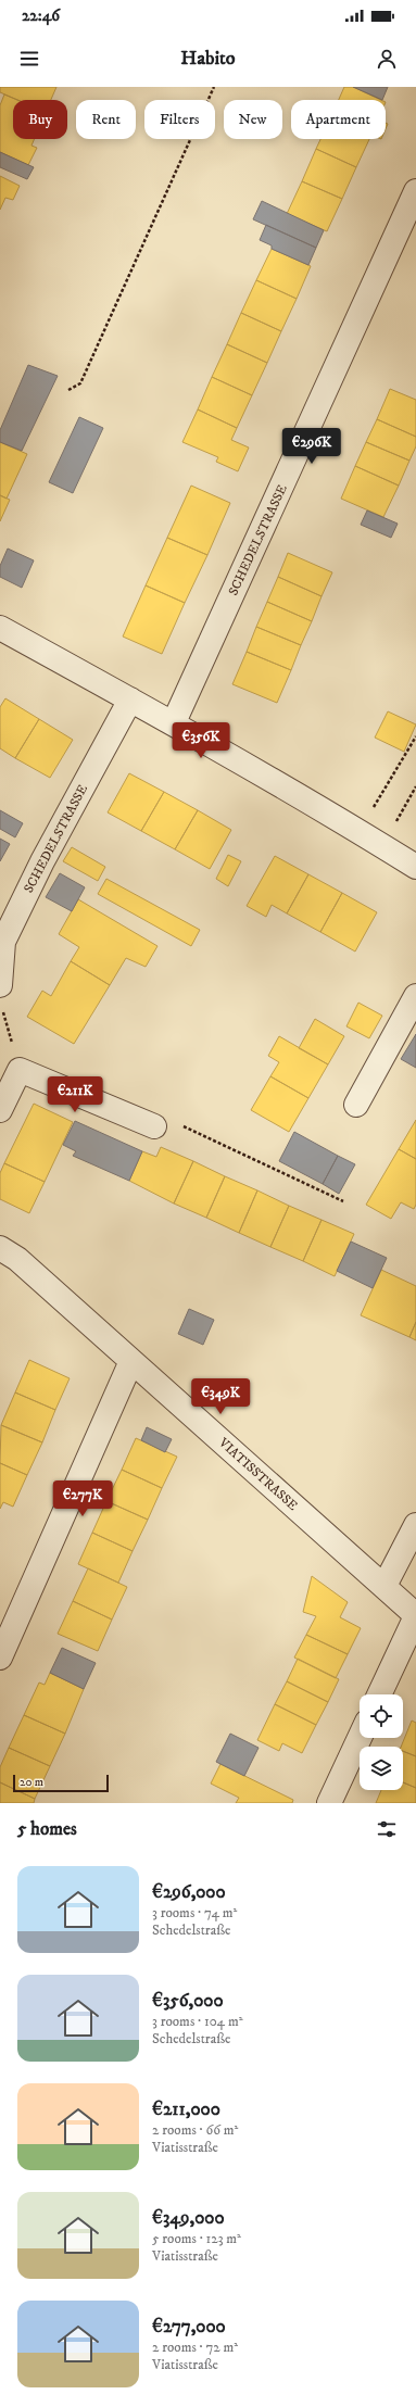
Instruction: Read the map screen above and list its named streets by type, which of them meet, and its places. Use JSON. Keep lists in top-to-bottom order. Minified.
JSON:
{"streets":{"street":["SCHEDELSTRASSE","VIATISSTRASSE"]},"scale_bar":"20 m","page":{"status":"22:46","header":"Habito","chip":["Buy","Rent","Filters","New","Apartment"],"price":["€296K","€356K","€211K","€349K","€277K"],"scale":"20 m","heading":"5 homes","list":[{"name":"€296,000","note":"3 rooms · 74 m² · Schedelstraße"},{"name":"€356,000","note":"3 rooms · 104 m² · Schedelstraße"},{"name":"€211,000","note":"2 rooms · 66 m² · Viatisstraße"},{"name":"€349,000","note":"5 rooms · 123 m² · Viatisstraße"},{"name":"€277,000","note":"2 rooms · 72 m² · Viatisstraße"}]}}
